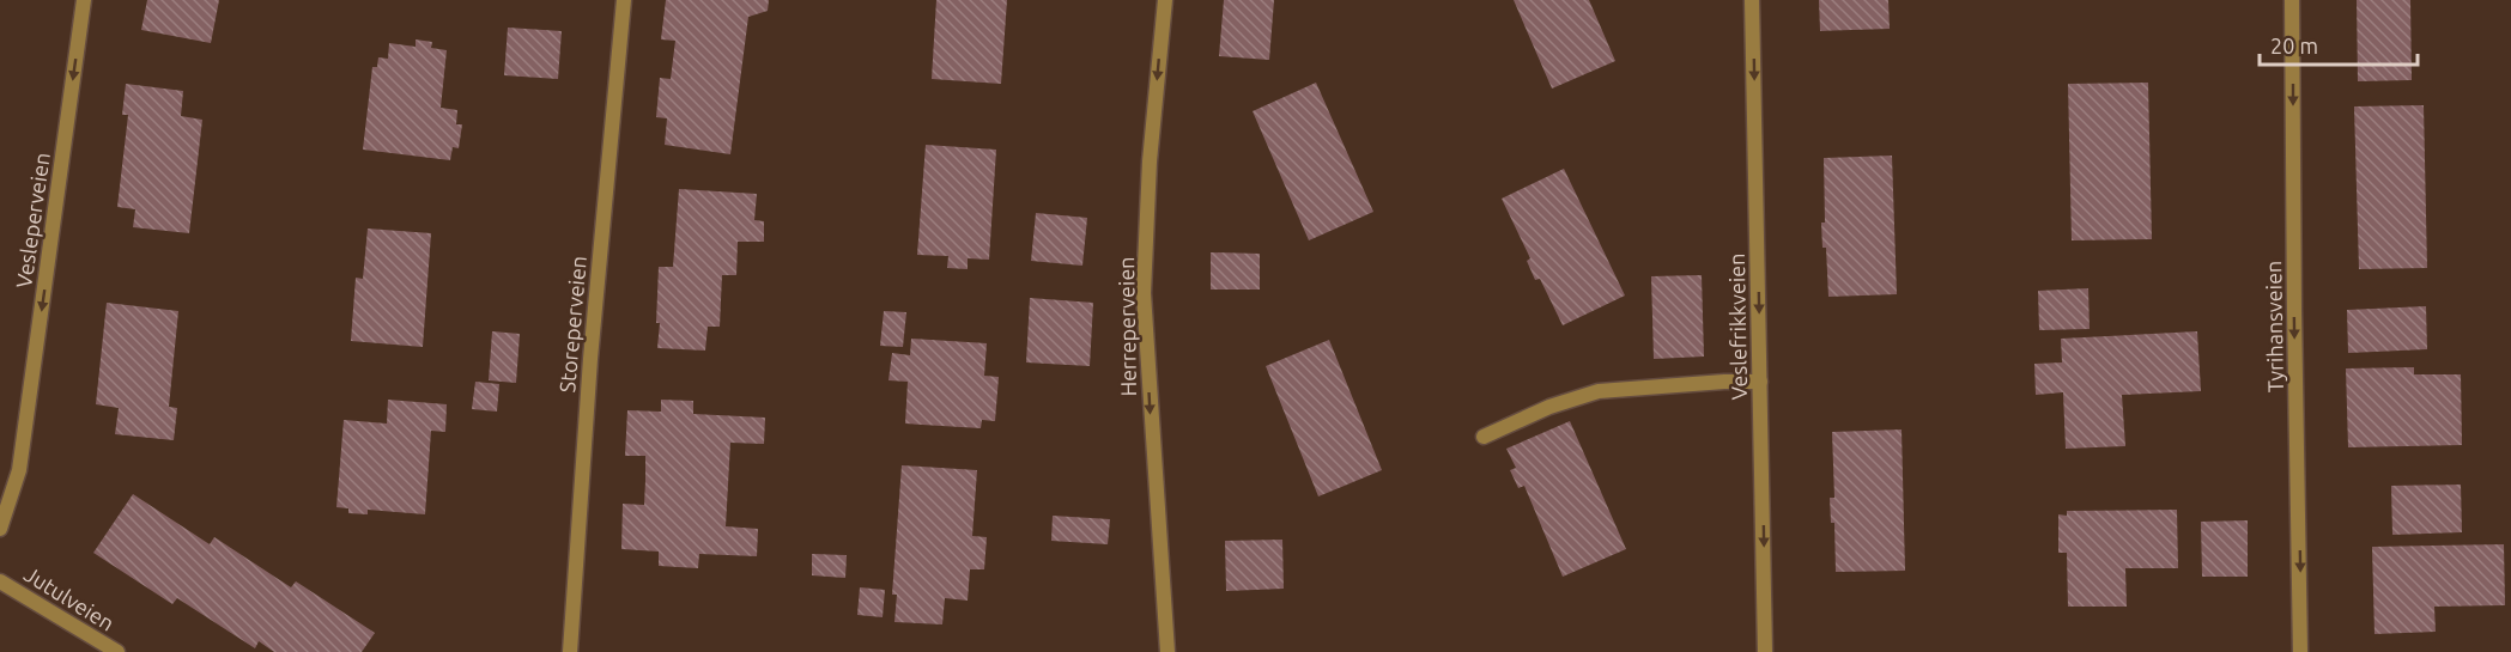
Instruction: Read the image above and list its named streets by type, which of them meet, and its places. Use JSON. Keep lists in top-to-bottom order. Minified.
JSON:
{"streets":{"street":["Vesleperveien","Storeperveien","Herreperveien","Veslefrikkveien","Tyrihansveien","Jutulveien"]},"one_way":["Vesleperveien","Herreperveien","Veslefrikkveien","Tyrihansveien"],"scale_bar":"20 m"}
